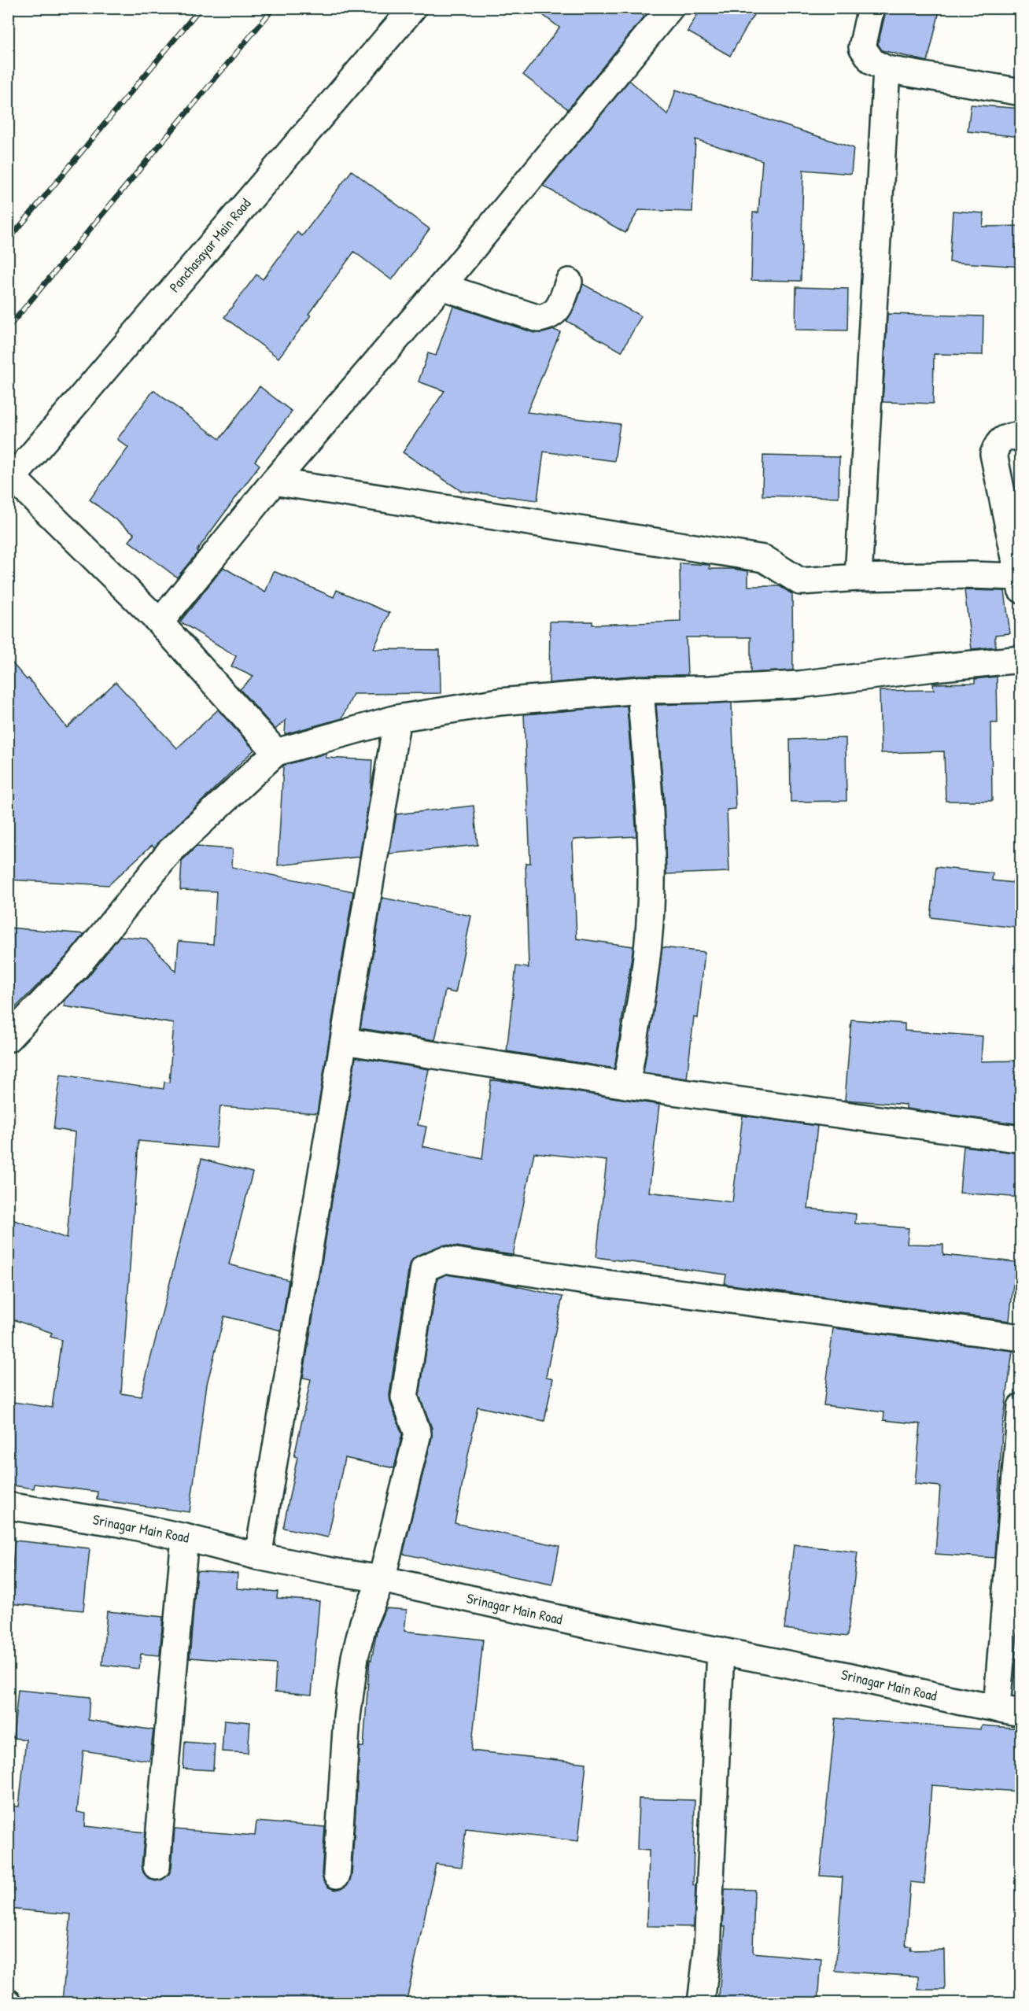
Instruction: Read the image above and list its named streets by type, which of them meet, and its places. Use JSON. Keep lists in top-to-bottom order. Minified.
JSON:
{"streets":{"street":["Panchasayar Main Road","Srinagar Main Road"]}}
